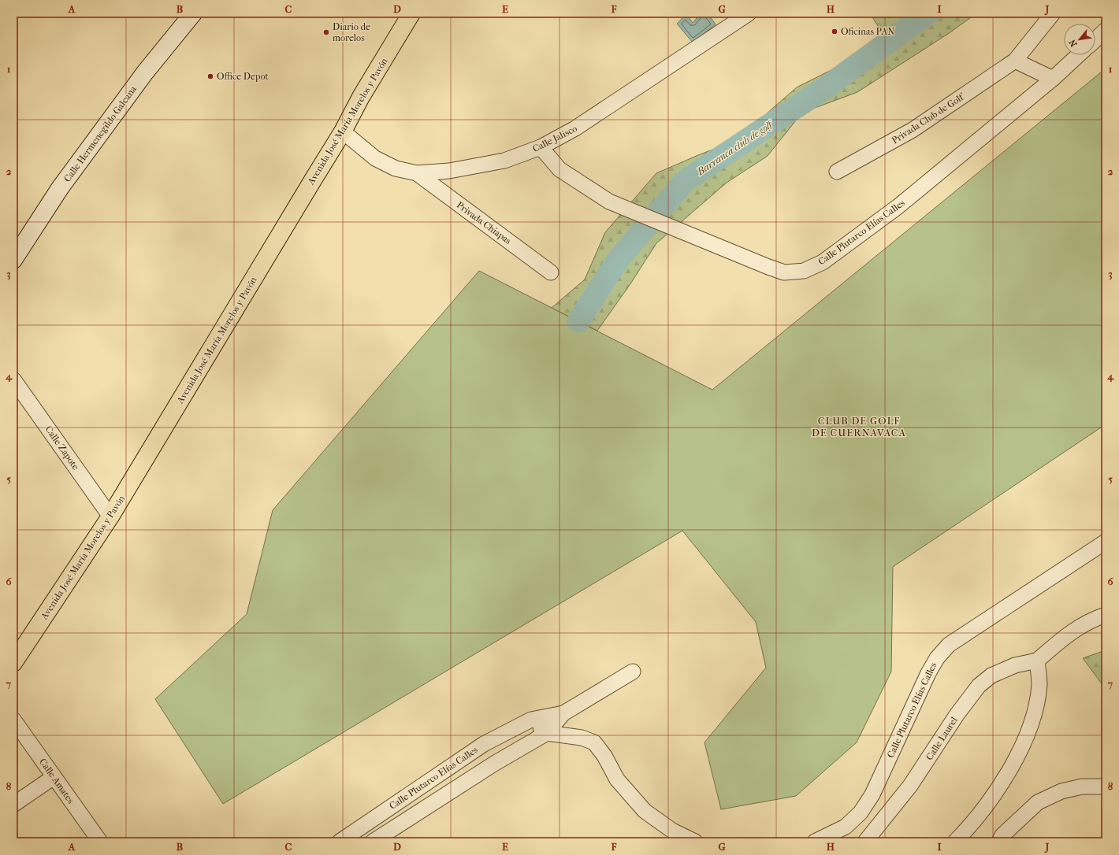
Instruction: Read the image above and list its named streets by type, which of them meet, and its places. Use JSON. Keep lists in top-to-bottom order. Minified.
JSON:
{"streets":{"main road":["Avenida José María Morelos y Pavón"],"street":["Privada Club de Golf","Calle Hermenegildo Galeana","Calle Jalisco","Privada Chiapas","Calle Plutarco Elías Calles","Calle Zapote","Calle Laurel","Calle Amates"]},"crossings":[["Avenida José María Morelos y Pavón","Calle Jalisco"],["Avenida José María Morelos y Pavón","Calle Zapote"],["Calle Jalisco","Privada Chiapas"],["Calle Jalisco","Calle Plutarco Elías Calles"]],"districts":["CLUB DE GOLF DE CUERNAVACA"],"water":["Barranca club de golf"],"places":["Oficinas PAN","Diario de morelos","Office Depot"],"north":"bottom left","grid":{"columns":["A","B","C","D","E","F","G","H","I","J"],"rows":["1","2","3","4","5","6","7","8"]}}
